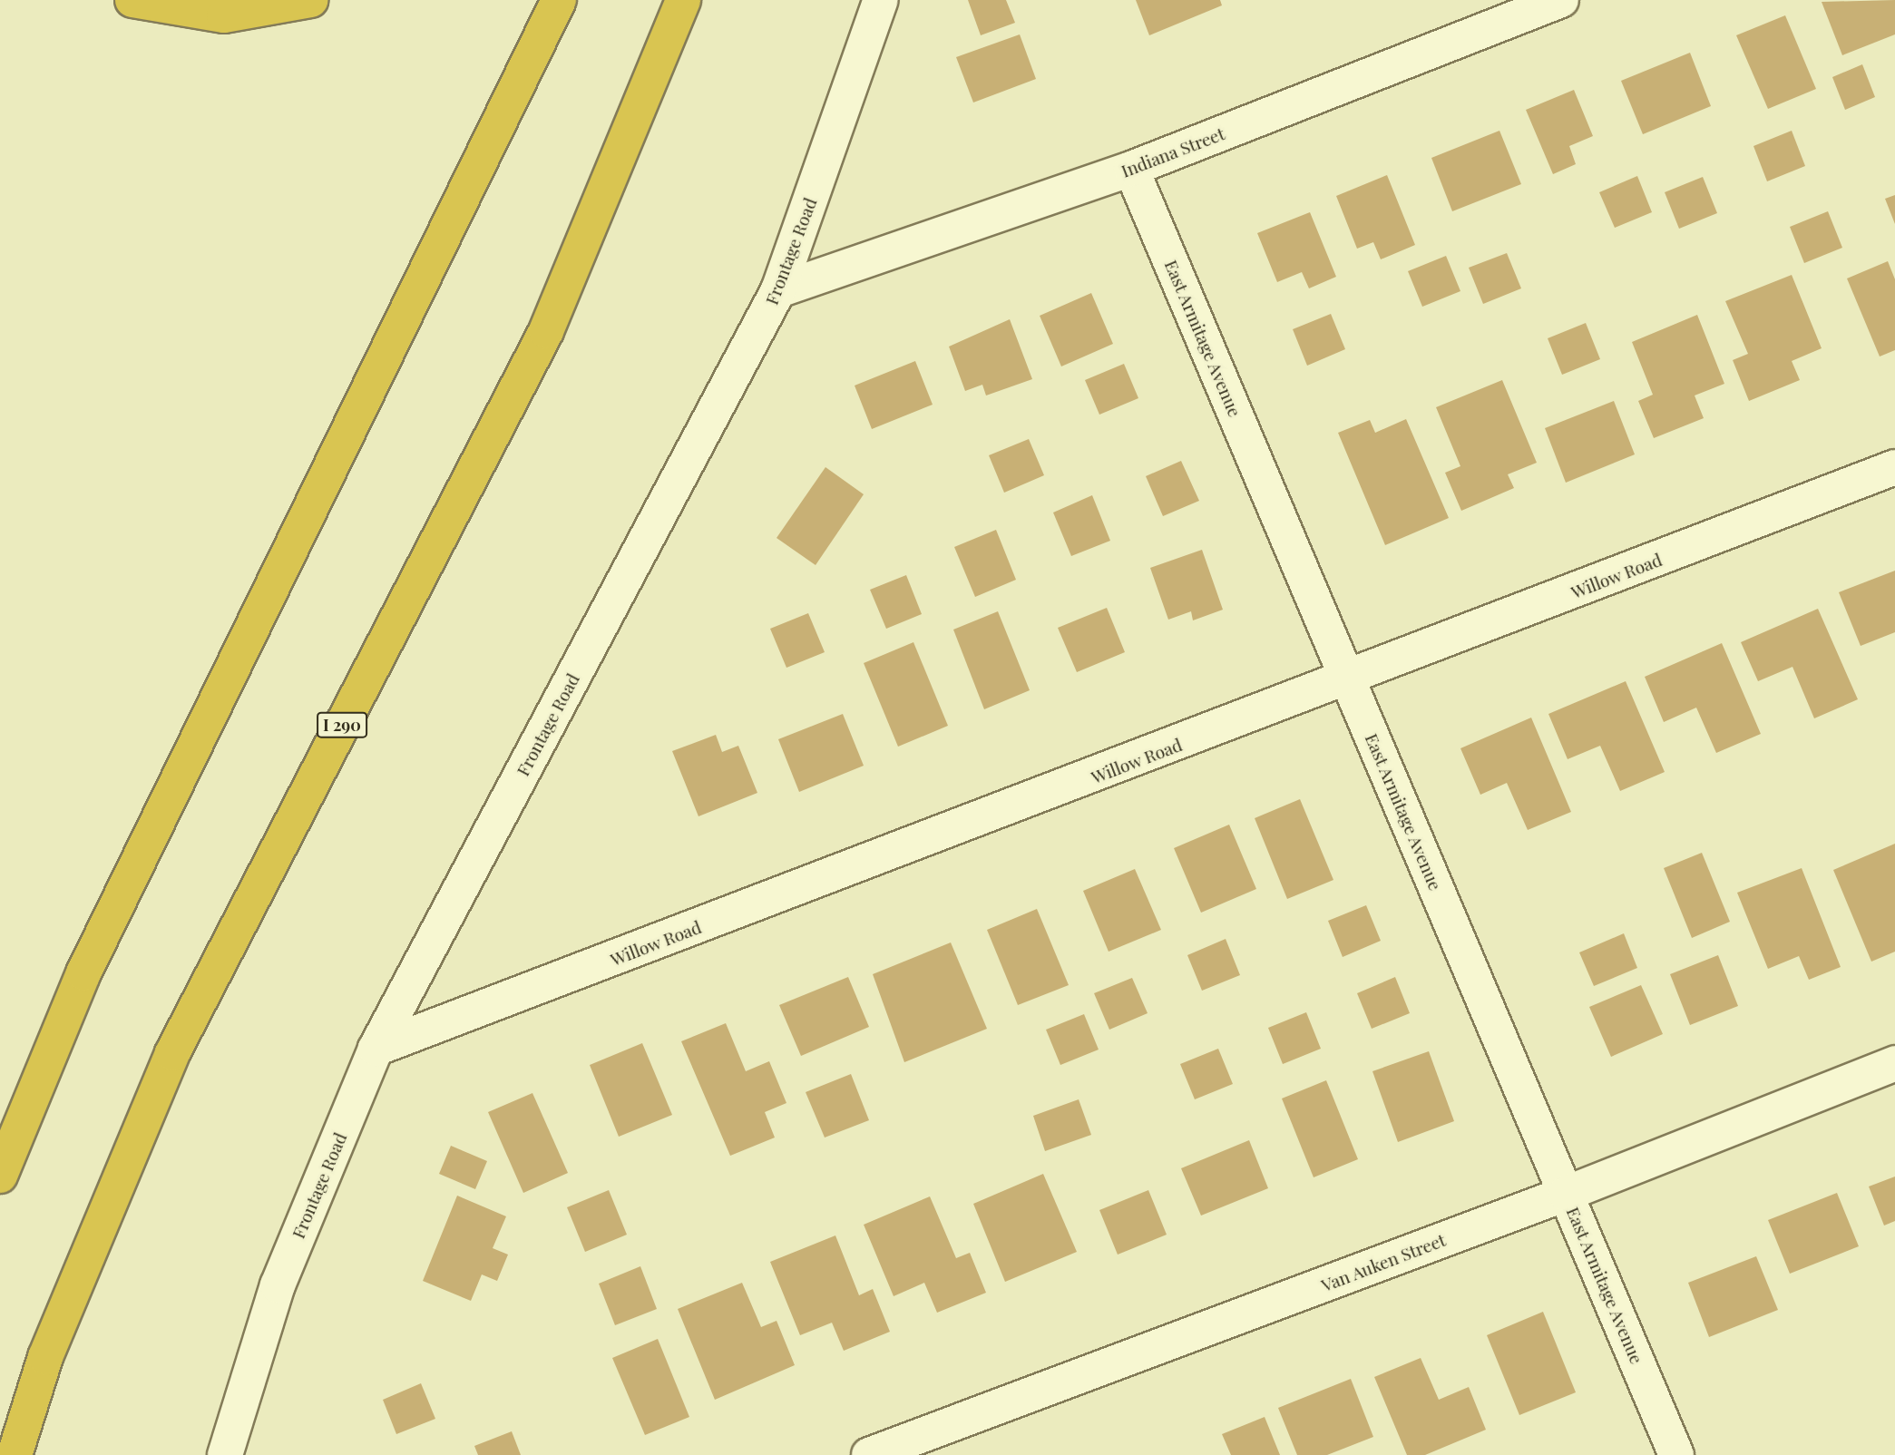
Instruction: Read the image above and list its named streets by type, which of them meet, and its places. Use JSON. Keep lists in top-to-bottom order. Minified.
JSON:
{"streets":{"highway":["I 290"],"street":["Indiana Street","Frontage Road","East Armitage Avenue","Willow Road","Van Auken Street"]},"crossings":[["Indiana Street","Frontage Road"],["Indiana Street","East Armitage Avenue"],["Frontage Road","Willow Road"],["East Armitage Avenue","Willow Road"],["East Armitage Avenue","Van Auken Street"]]}
